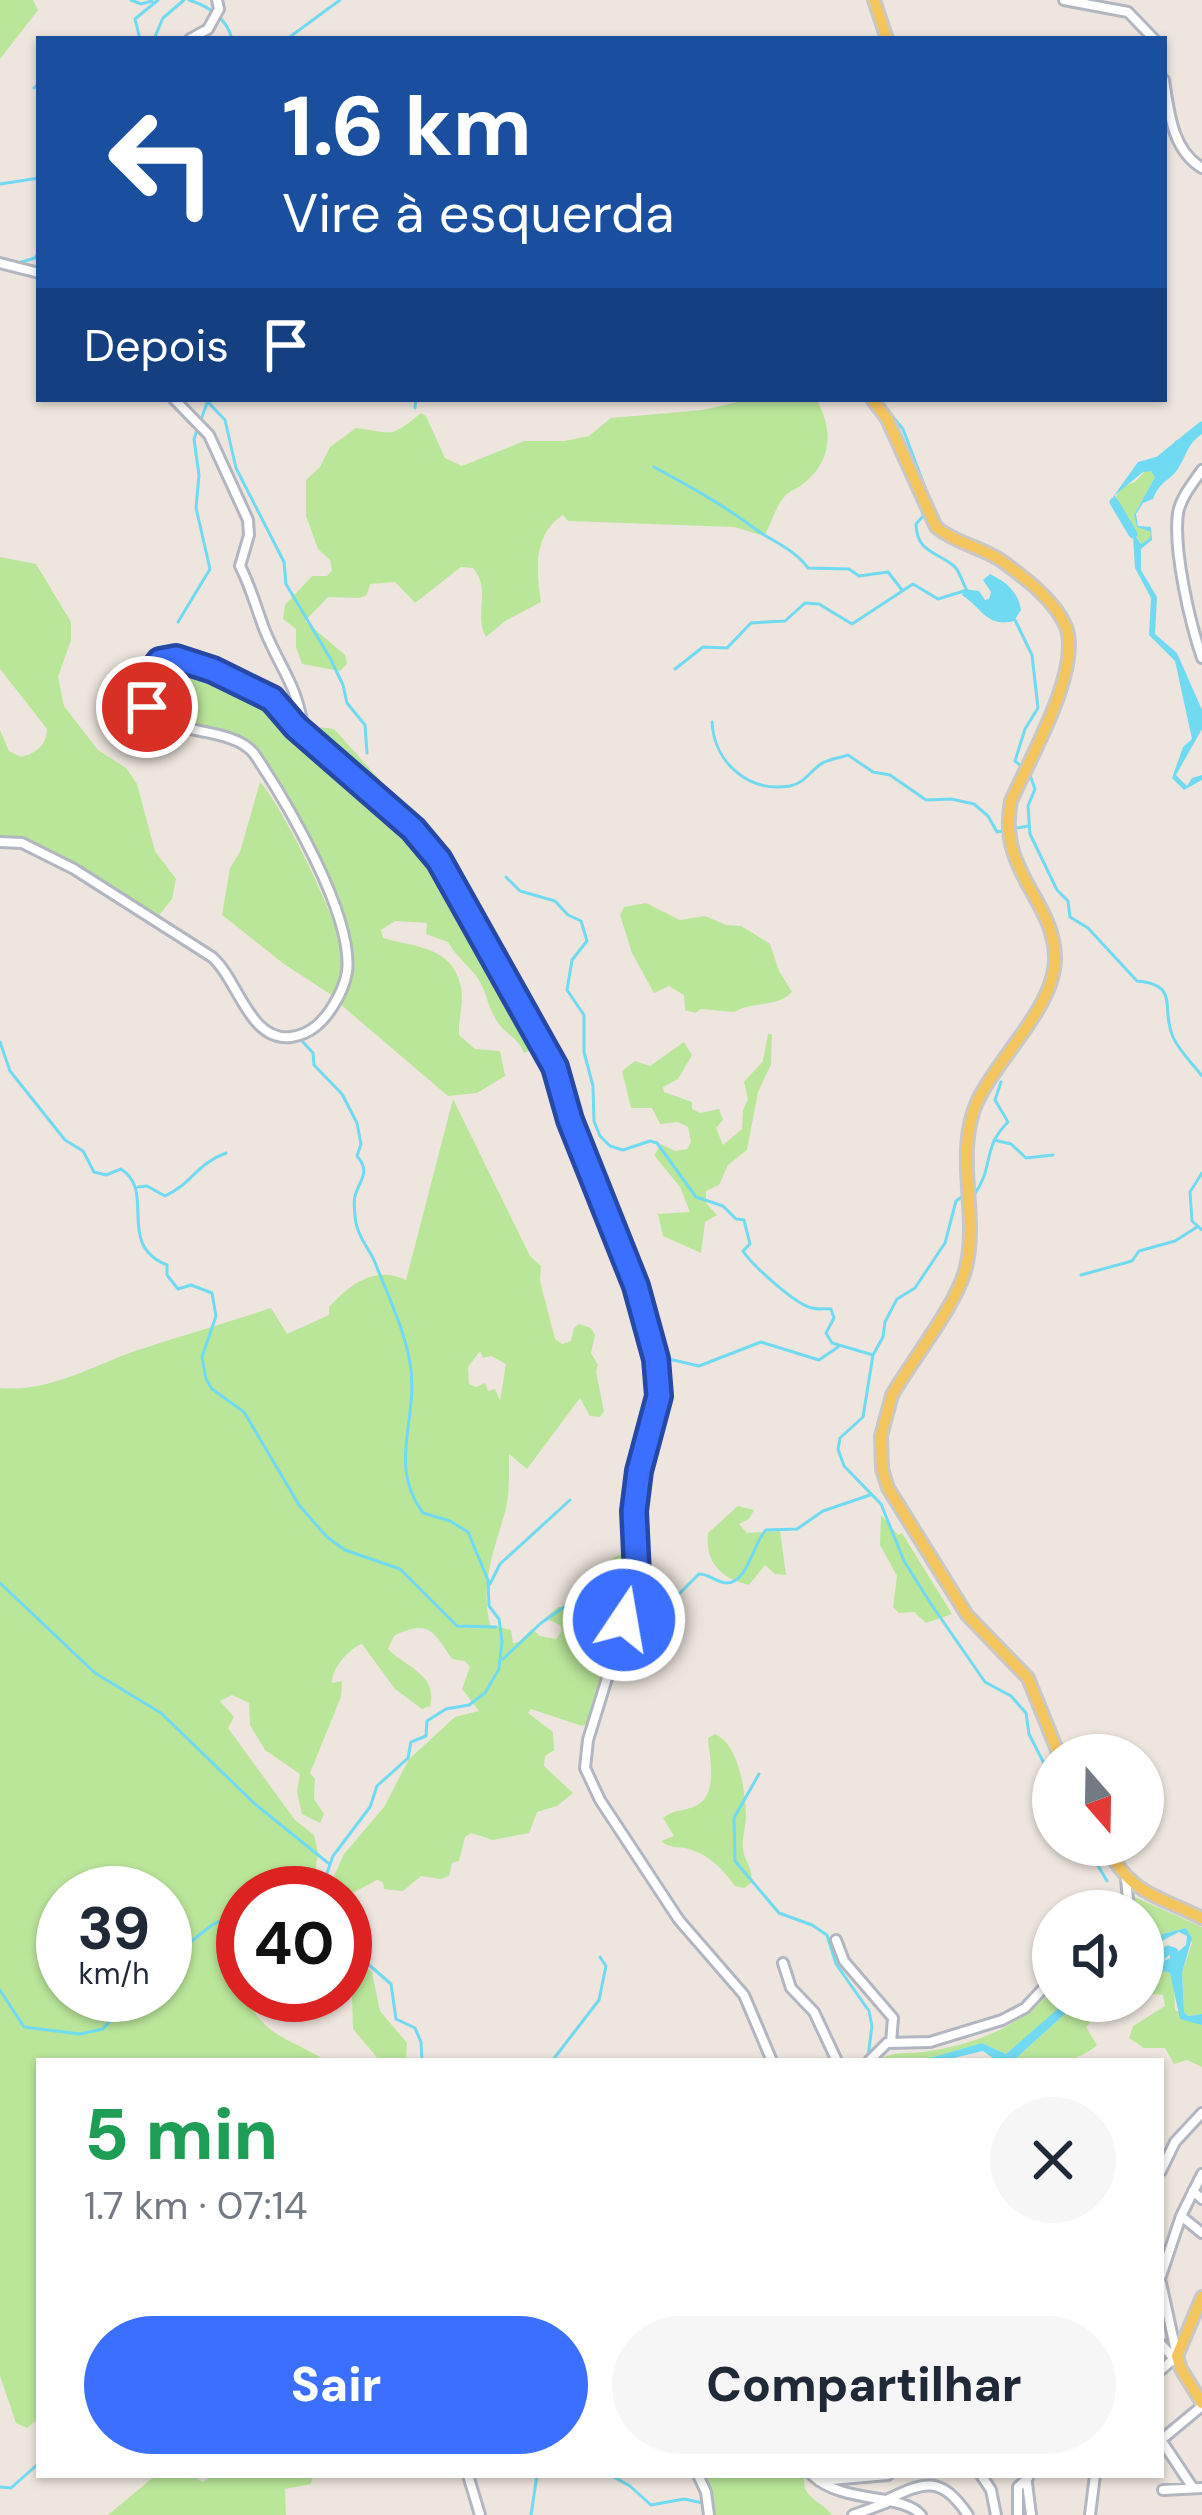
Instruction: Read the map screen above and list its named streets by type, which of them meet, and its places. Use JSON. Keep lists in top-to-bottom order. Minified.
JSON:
{"north":"bottom","page":{"turn":["1.6 km","Vire à esquerda"],"then":"Depois","speed":"39 km/h","limit":"40","heading":["5 min","1.7 km · 07:14"],"buttons":["Sair","Compartilhar"]}}
